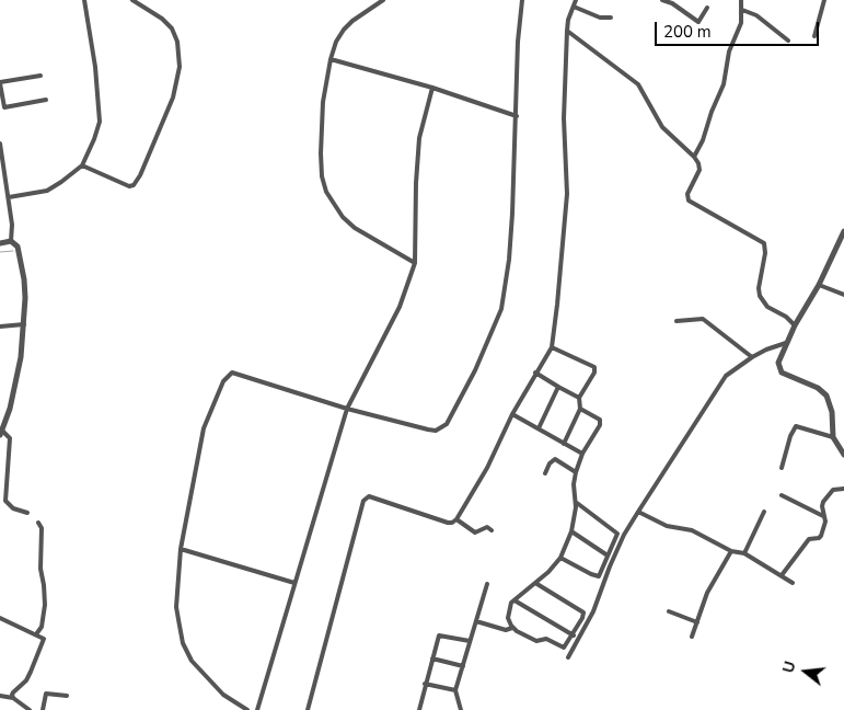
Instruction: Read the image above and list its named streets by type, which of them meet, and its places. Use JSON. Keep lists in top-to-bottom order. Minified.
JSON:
{"scale_bar":"200 m","north":"left"}
